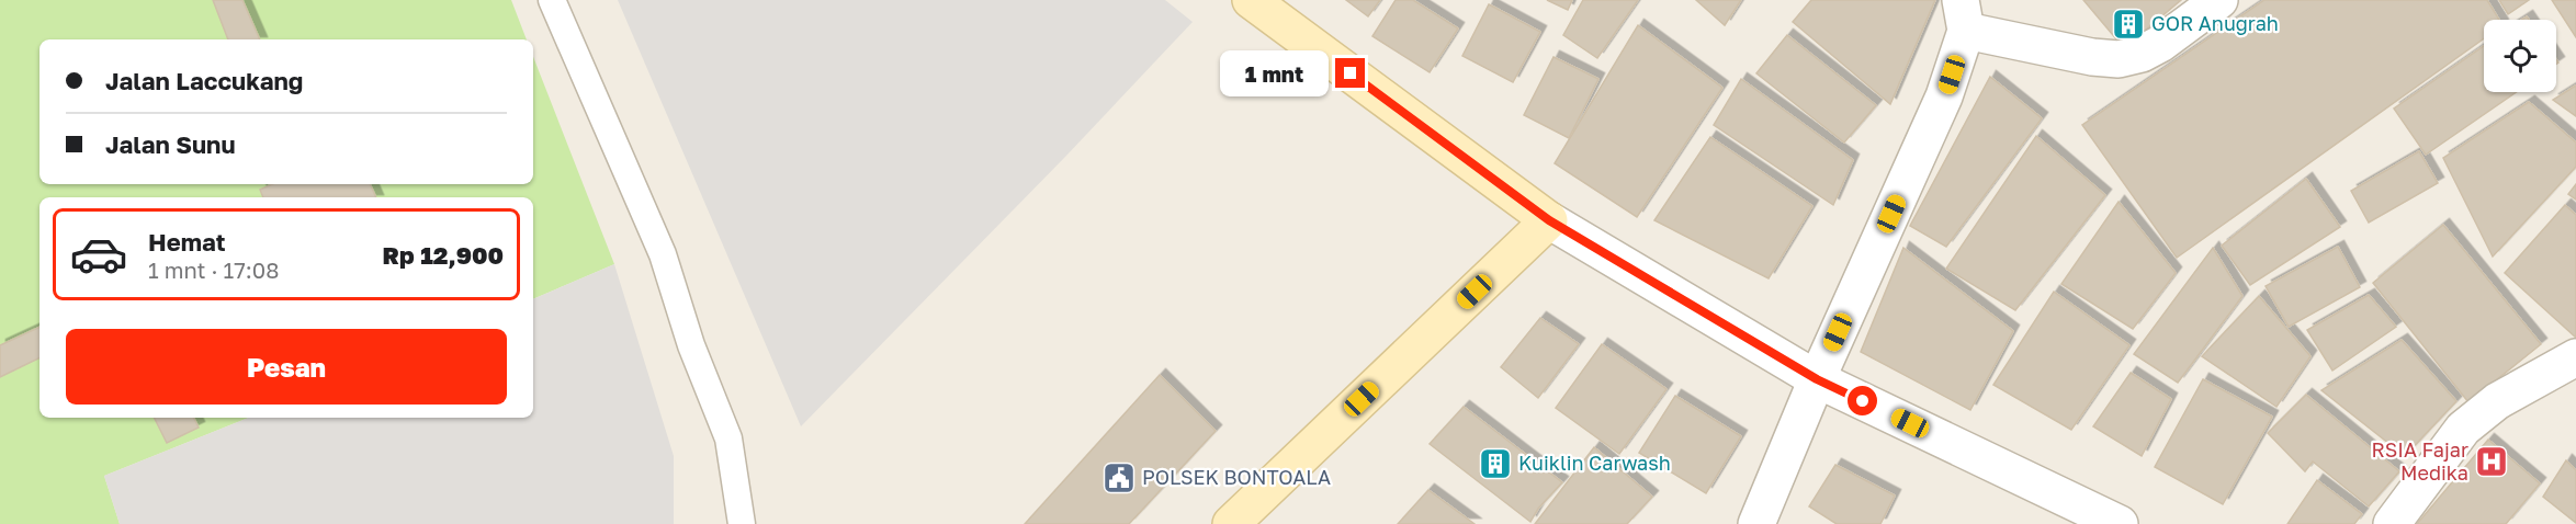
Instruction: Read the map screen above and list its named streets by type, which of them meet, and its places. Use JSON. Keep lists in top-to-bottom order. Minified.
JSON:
{"places":{"building":["GOR Anugrah","Kuiklin Carwash"],"hospital":["RSIA Fajar Medika"],"public building":["POLSEK BONTOALA"]},"page":{"banner":["Jalan Laccukang","Jalan Sunu"],"bubble":"1 mnt","list":[{"name":"Hemat","note":"1 mnt · 17:08","value":"Rp 12,900"}],"buttons":"Pesan"}}
